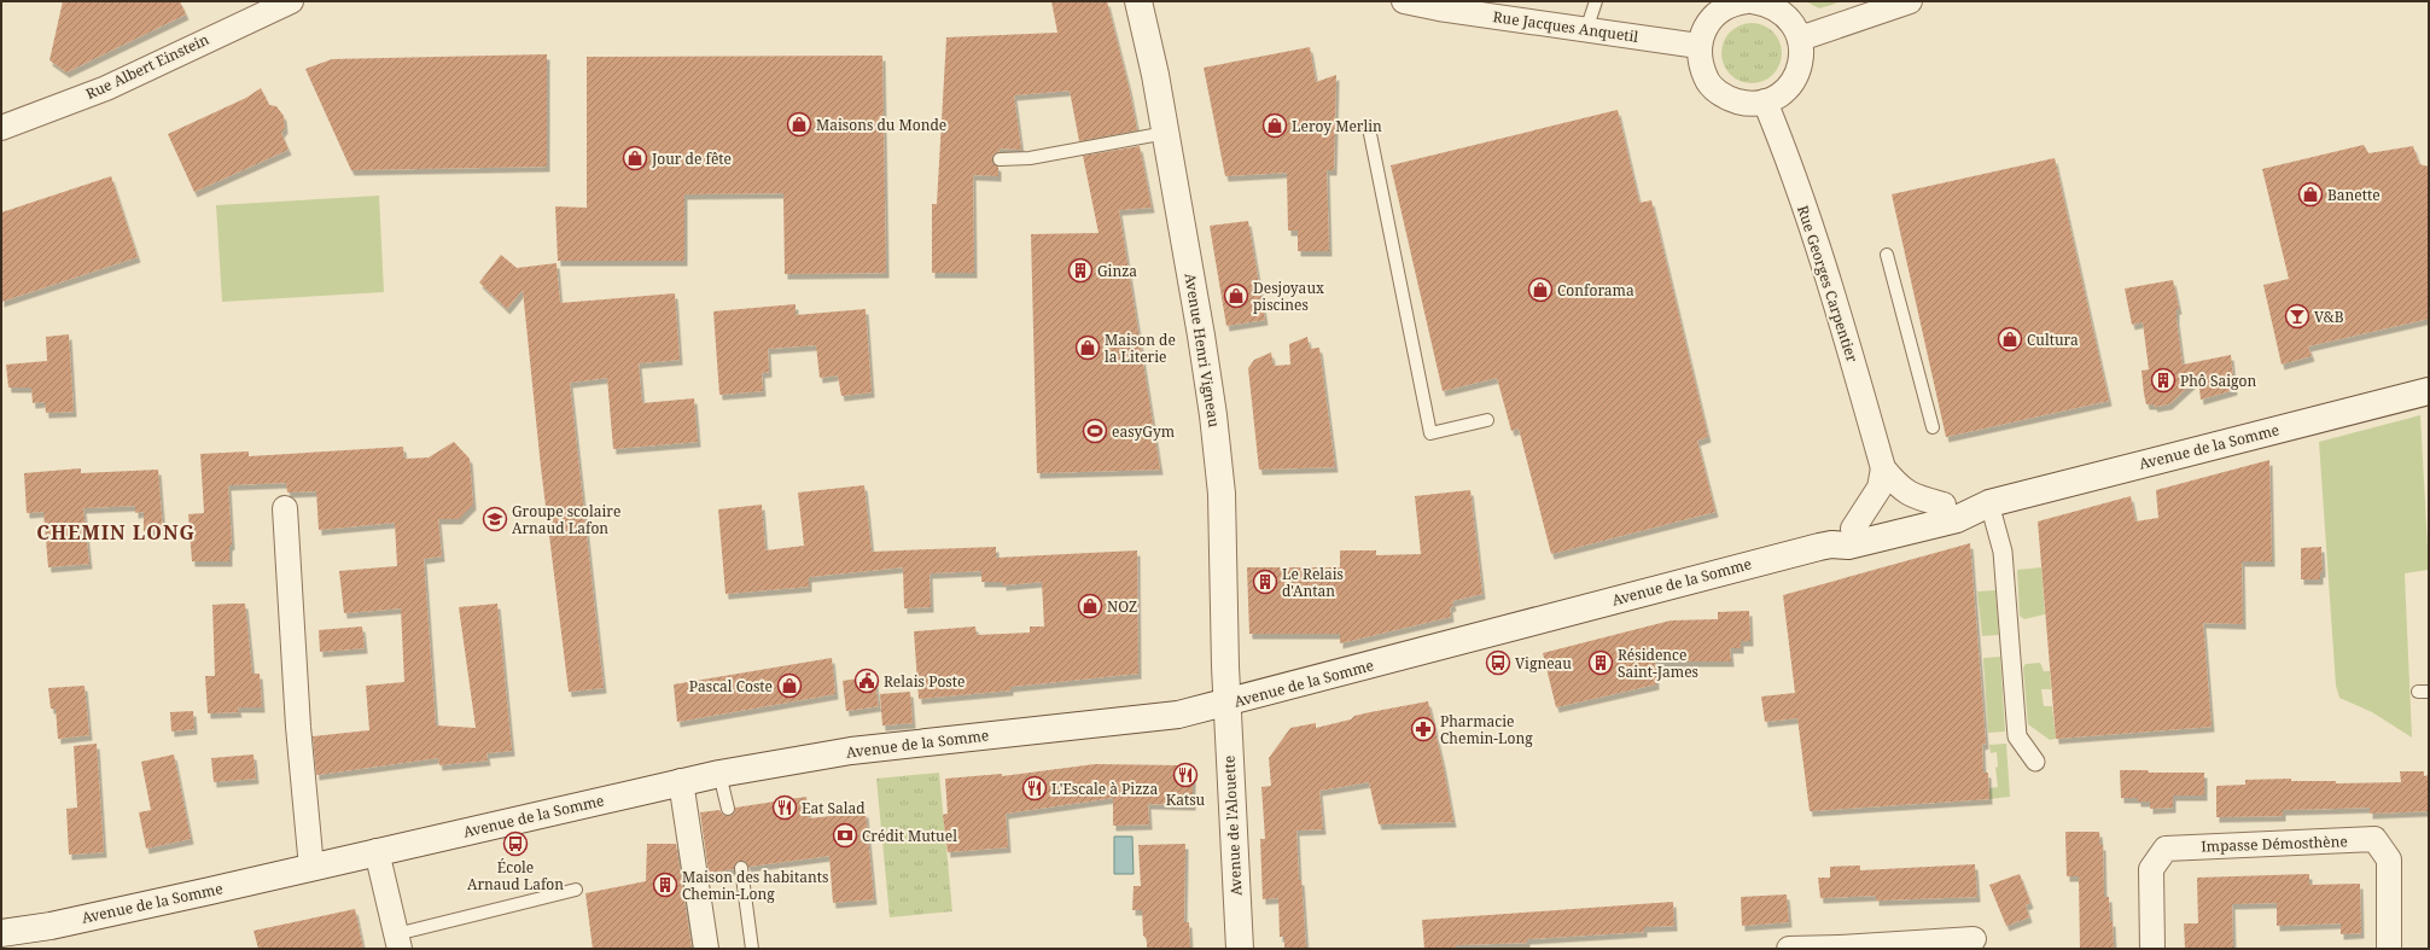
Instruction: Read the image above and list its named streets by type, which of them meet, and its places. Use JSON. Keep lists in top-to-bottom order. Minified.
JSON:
{"streets":{"main road":["Avenue Henri Vigneau","Avenue de la Somme","Avenue de l'Alouette"],"street":["Rue Jacques Anquetil","Rue Albert Einstein","Rue Georges Carpentier","Impasse Démosthène"]},"crossings":[["Rue Jacques Anquetil","Rue Georges Carpentier"],["Avenue Henri Vigneau","Avenue de la Somme"],["Avenue Henri Vigneau","Avenue de l'Alouette"],["Avenue de la Somme","Avenue de l'Alouette"]],"districts":["CHEMIN LONG"],"places":{"shop":["Maisons du Monde","Leroy Merlin","Jour de fête","Banette","Conforama","Desjoyaux piscines","Cultura","Maison de la Literie","NOZ","Pascal Coste"],"building":["Ginza","Phô Saigon","Le Relais d'Antan","Résidence Saint-James","Maison des habitants Chemin-Long"],"bar":["V&B"],"sports":["easyGym"],"school or university":["Groupe scolaire Arnaud Lafon"],"bus stop":["Vigneau","École Arnaud Lafon"],"public building":["Relais Poste"],"pharmacy":["Pharmacie Chemin-Long"],"restaurant":["Katsu","L'Escale à Pizza","Eat Salad"],"bank":["Crédit Mutuel"]}}
